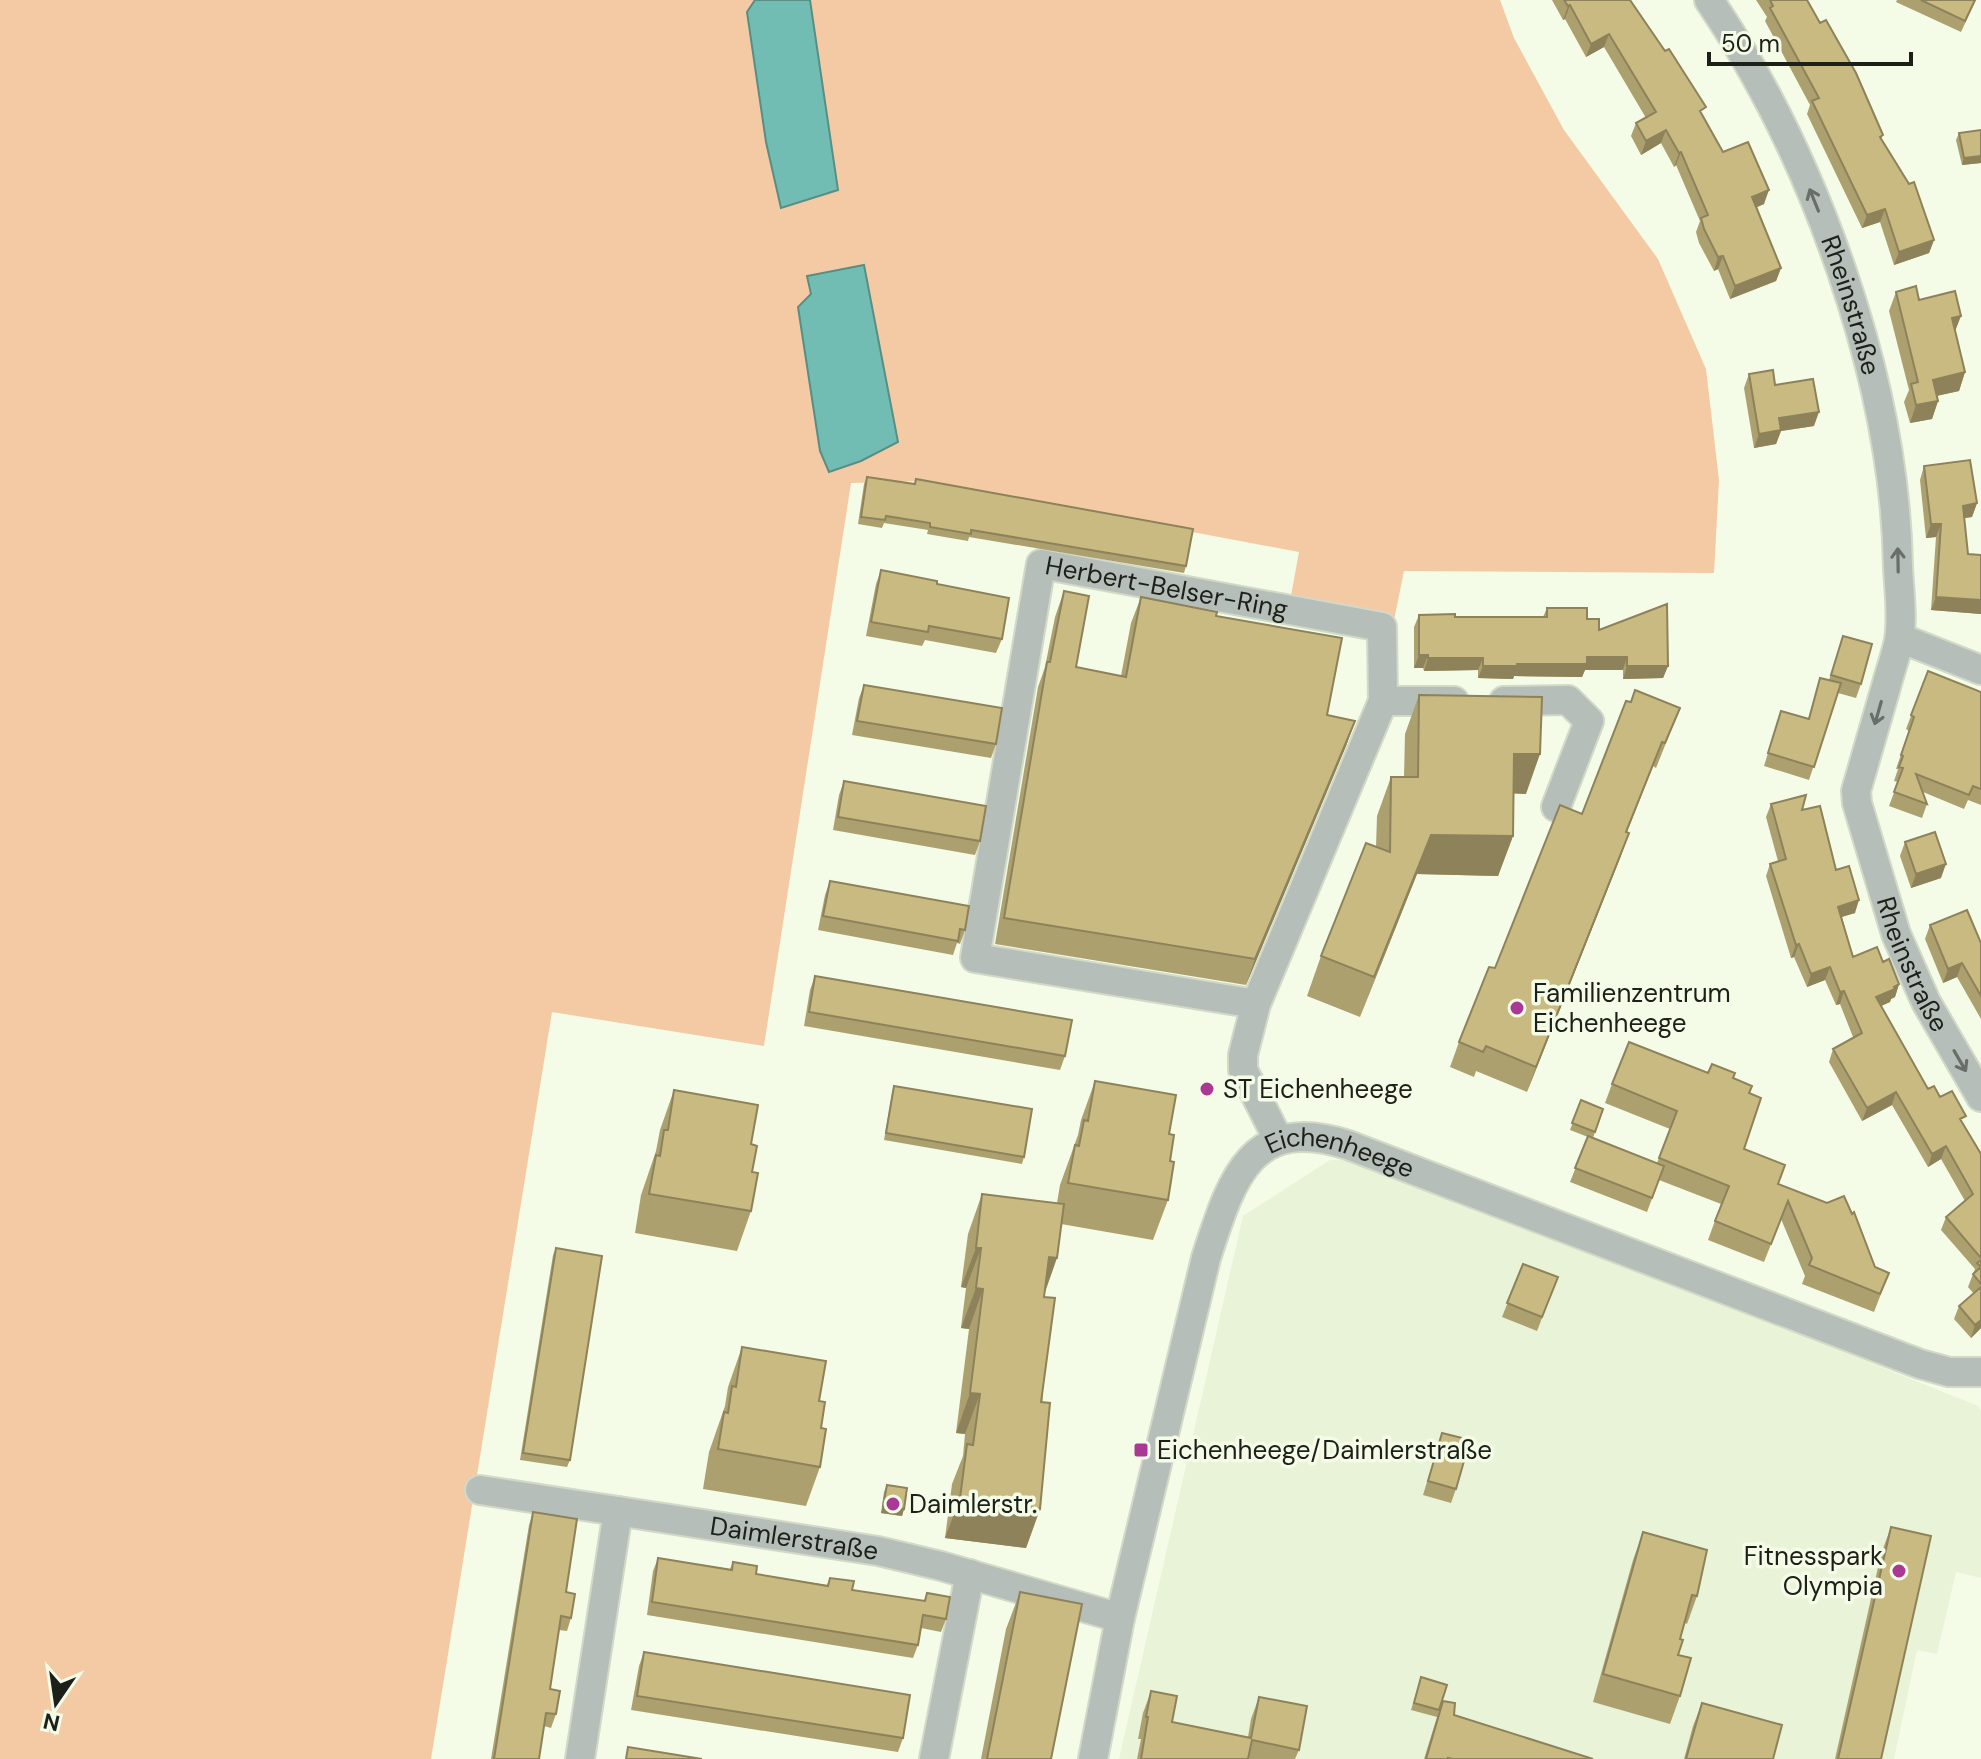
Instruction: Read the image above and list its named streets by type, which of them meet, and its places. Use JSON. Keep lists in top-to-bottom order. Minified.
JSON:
{"streets":{"street":["Rheinstraße","Herbert-Belser-Ring","Eichenheege","Daimlerstraße"]},"crossings":[["Herbert-Belser-Ring","Eichenheege"],["Eichenheege","Daimlerstraße"]],"places":{"other":["Familienzentrum Eichenheege","ST Eichenheege","Daimlerstr.","Fitnesspark Olympia"],"transit":["Eichenheege/Daimlerstraße"]},"scale_bar":"50 m","north":"bottom"}
